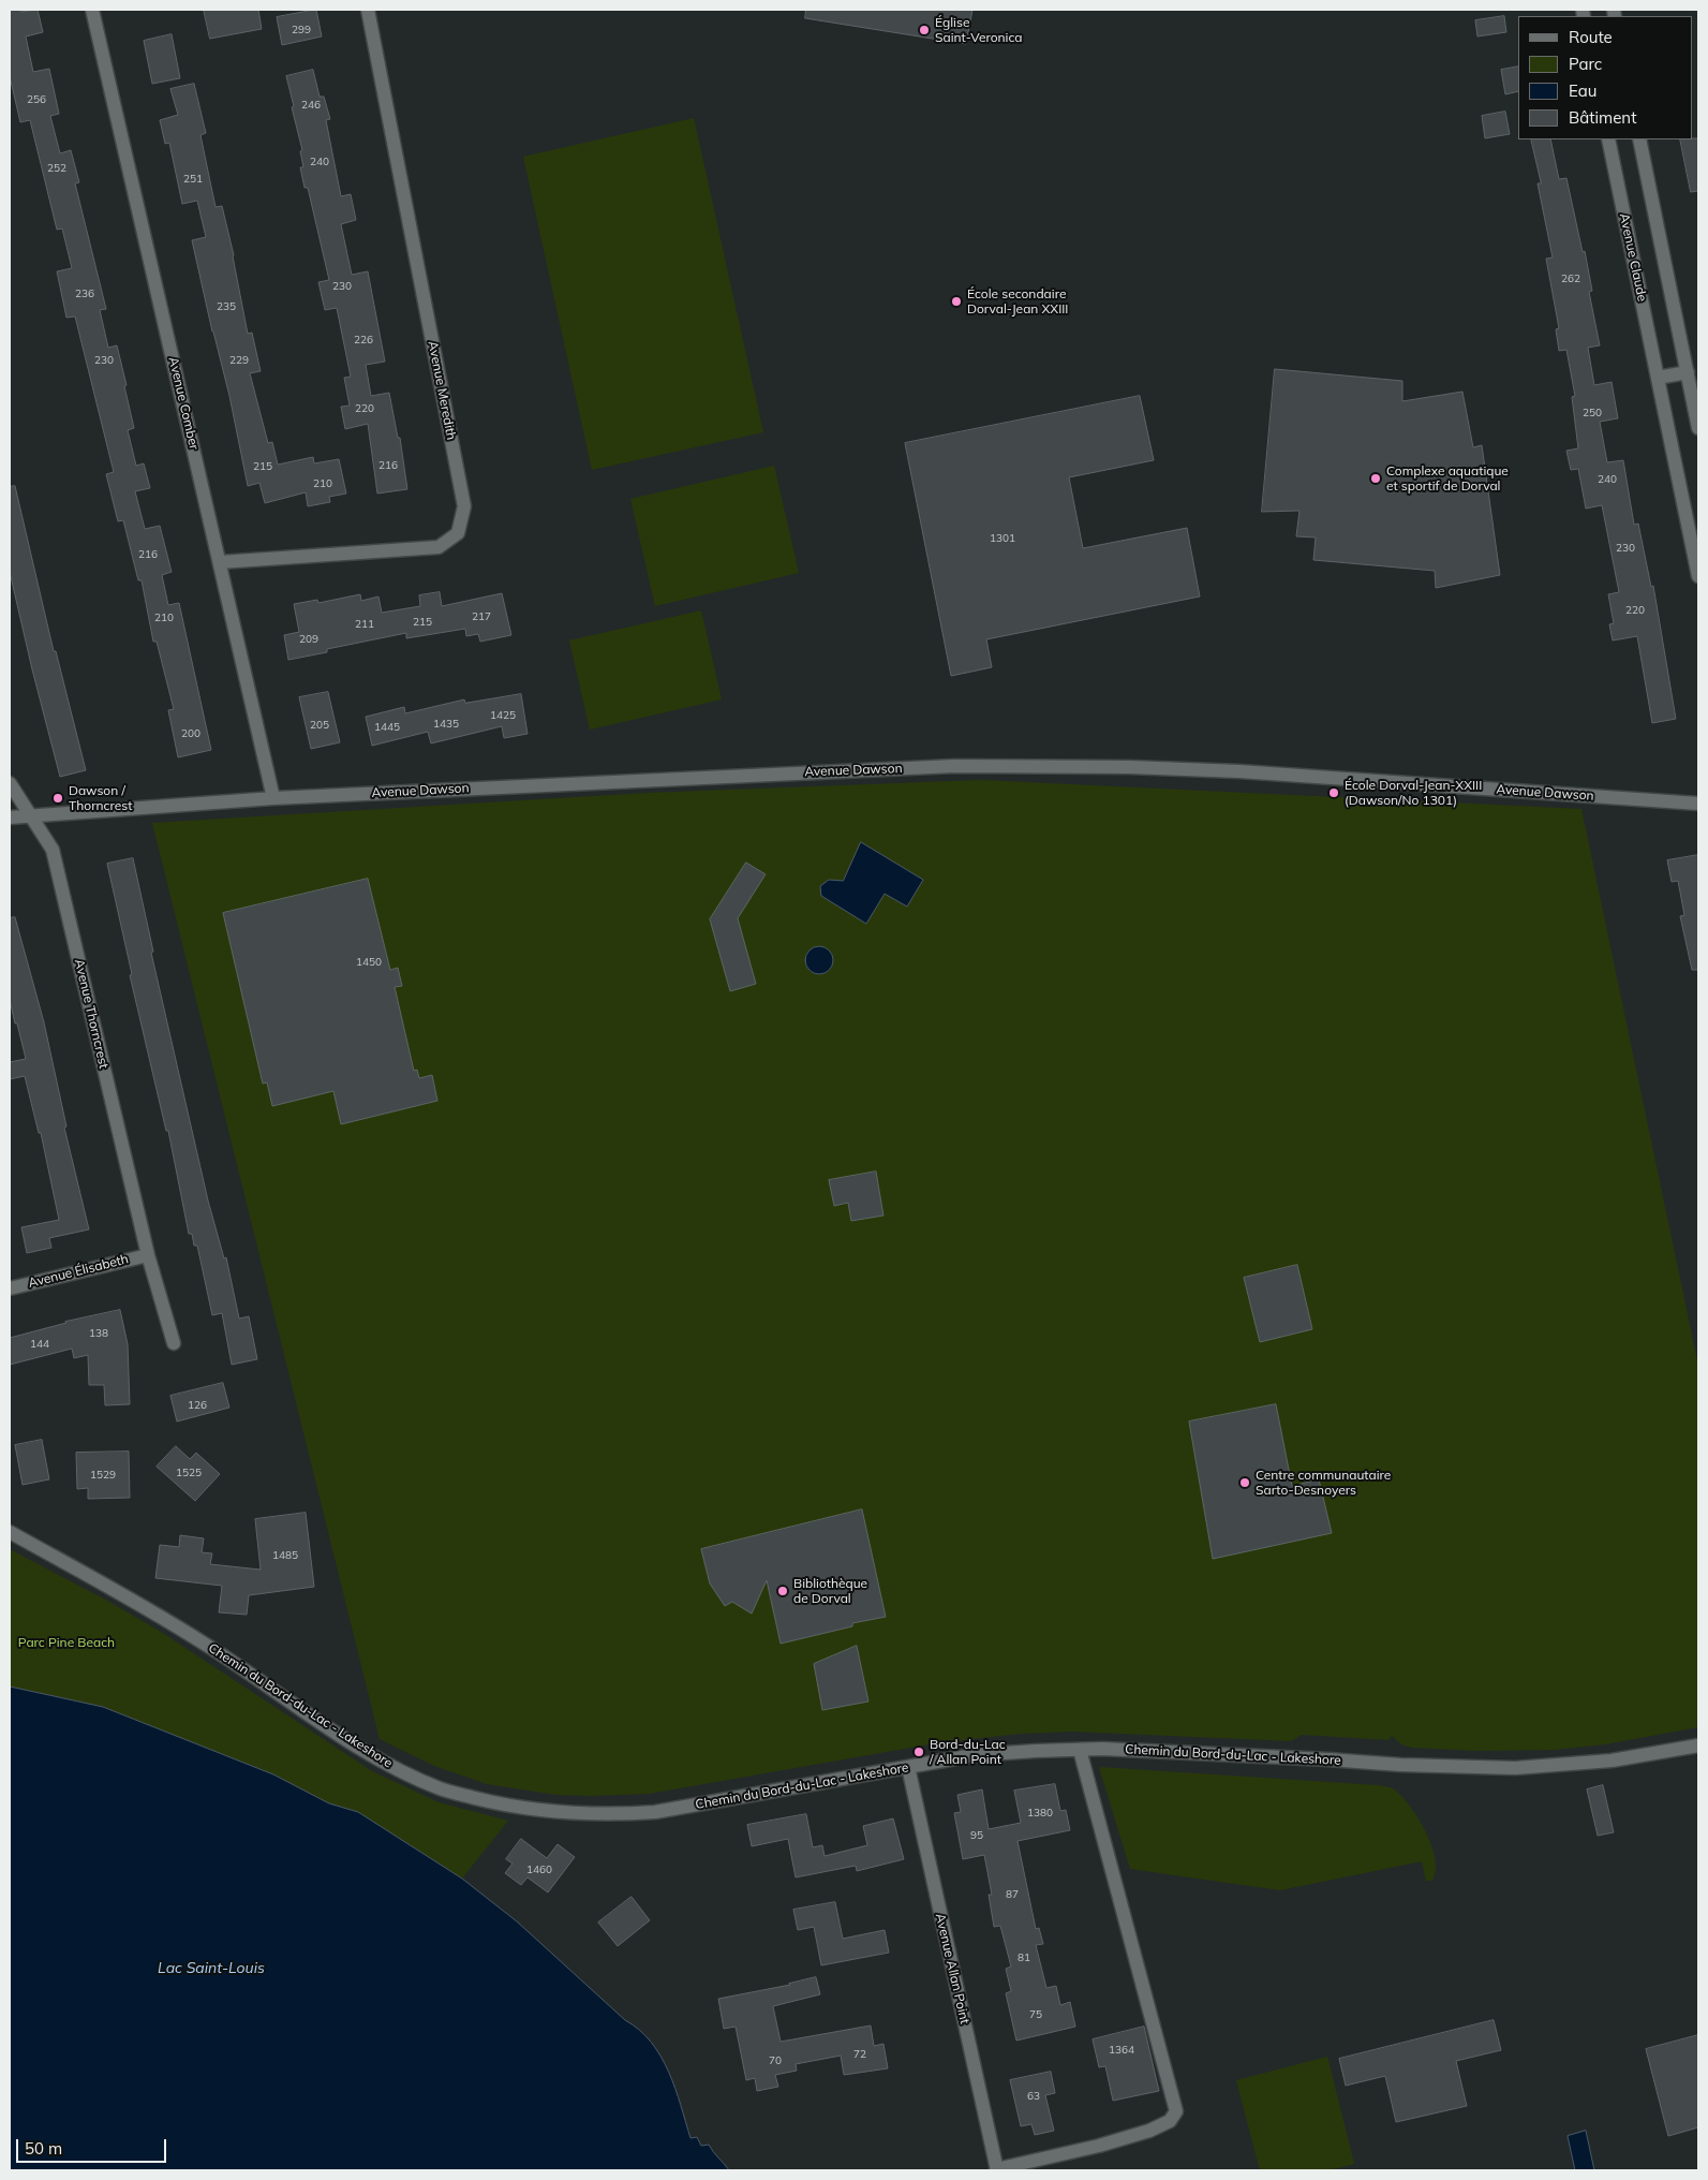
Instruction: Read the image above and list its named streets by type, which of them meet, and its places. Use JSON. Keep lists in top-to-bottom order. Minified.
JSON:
{"streets":{"street":["Avenue Claude","Avenue Meredith","Avenue Comber","Avenue Dawson","Avenue Thorncrest","Avenue Élisabeth","Chemin du Bord-du-Lac - Lakeshore","Avenue Allan Point"]},"crossings":[["Avenue Meredith","Avenue Comber"],["Avenue Comber","Avenue Dawson"],["Avenue Dawson","Avenue Thorncrest"],["Avenue Thorncrest","Avenue Élisabeth"],["Chemin du Bord-du-Lac - Lakeshore","Avenue Allan Point"]],"water":["Lac Saint-Louis"],"parks":["Parc Pine Beach"],"places":["Église Saint-Veronica","École secondaire Dorval-Jean XXIII","Complexe aquatique et sportif de Dorval","École Dorval-Jean-XXIII (Dawson/No 1301)","Dawson / Thorncrest","Centre communautaire Sarto-Desnoyers","Bibliothèque de Dorval","Bord-du-Lac / Allan Point"],"house_numbers":["299","256","246","240","252","251","262","230","236","235","226","230","229","220","250","216","215","240","210","1301","230","216","220","217","210","215","211","209","1425","1435","205","1445","200","1450","138","144","126","1525","1529","1485","1380","95","1460","87","81","75","1364","72","70","63"],"legend":["Route","Parc","Eau","Bâtiment"],"scale_bar":"50 m"}
